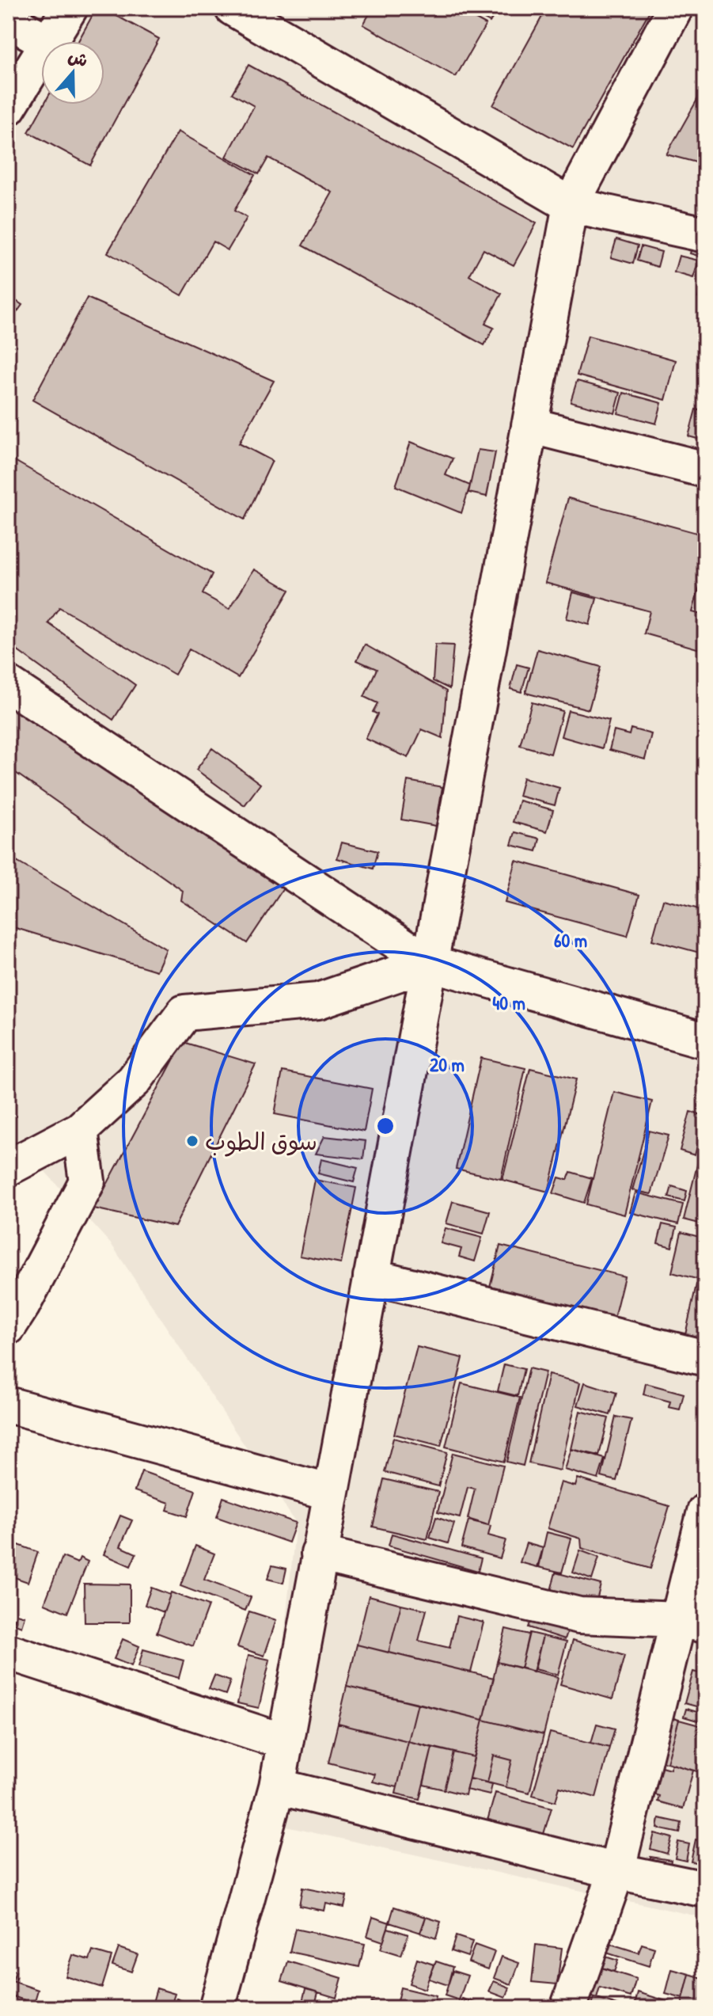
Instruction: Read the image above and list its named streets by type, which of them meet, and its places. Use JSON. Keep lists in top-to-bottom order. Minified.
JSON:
{"places":["سوق الطوب"],"north":"top","rings":["60 m","40 m","20 m"]}
